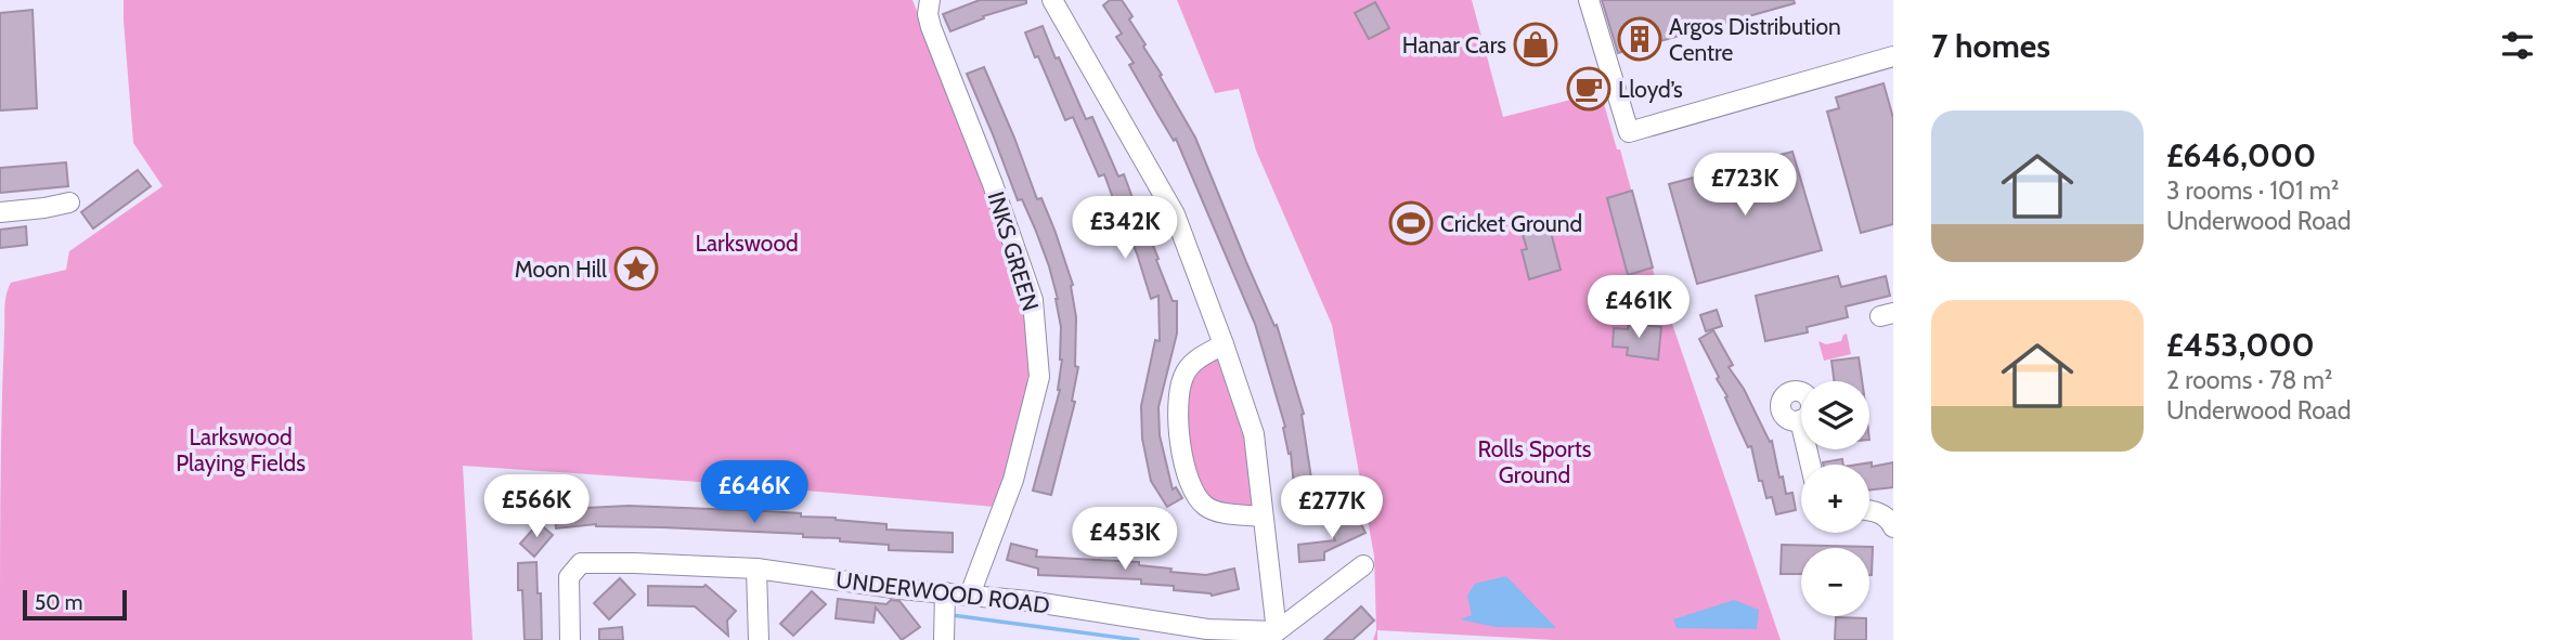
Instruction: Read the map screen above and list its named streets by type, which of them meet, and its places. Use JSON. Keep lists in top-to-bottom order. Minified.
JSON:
{"streets":{"street":["INKS GREEN","UNDERWOOD ROAD"]},"crossings":[["INKS GREEN","UNDERWOOD ROAD"]],"parks":["Larkswood","Larkswood Playing Fields","Rolls Sports Ground"],"places":{"building":["Argos Distribution Centre"],"shop":["Hanar Cars"],"cafe":["Lloyd’s"],"sports":["Cricket Ground"],"place":["Moon Hill"]},"scale_bar":"50 m","page":{"heading":"7 homes","list":[{"name":"£646,000","note":"3 rooms · 101 m² · Underwood Road"},{"name":"£453,000","note":"2 rooms · 78 m² · Underwood Road"}],"price":["£723K","£342K","£461K","£646K","£566K","£277K","£453K"],"map_buttons":["+","−"],"scale":"50 m"}}
